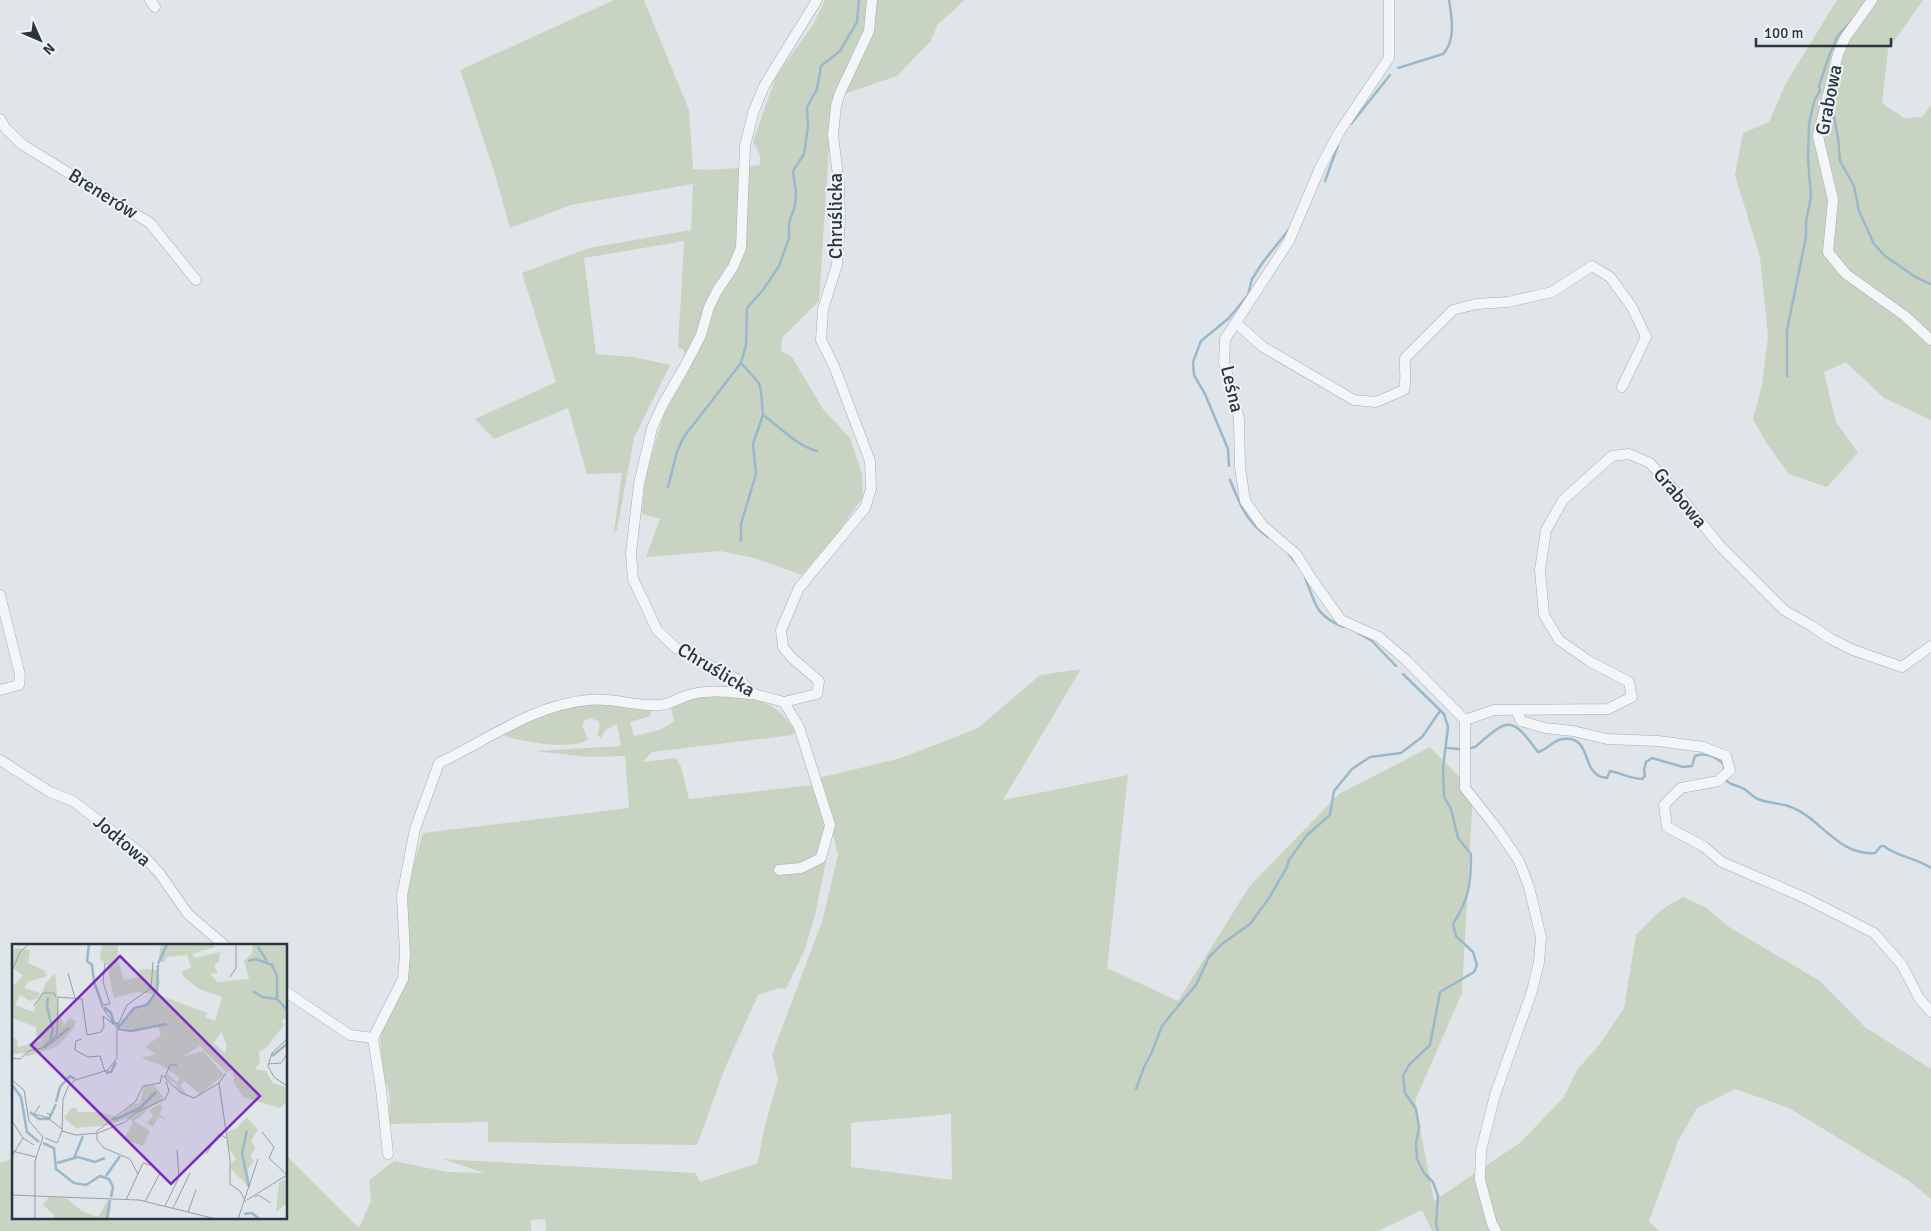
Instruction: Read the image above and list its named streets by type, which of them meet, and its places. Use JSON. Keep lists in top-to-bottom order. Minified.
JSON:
{"streets":{"street":["Grabowa","Brenerów","Chruślicka","Leśna","Jodłowa"]},"crossings":[["Grabowa","Leśna"]],"scale_bar":"100 m","north":"bottom right"}
